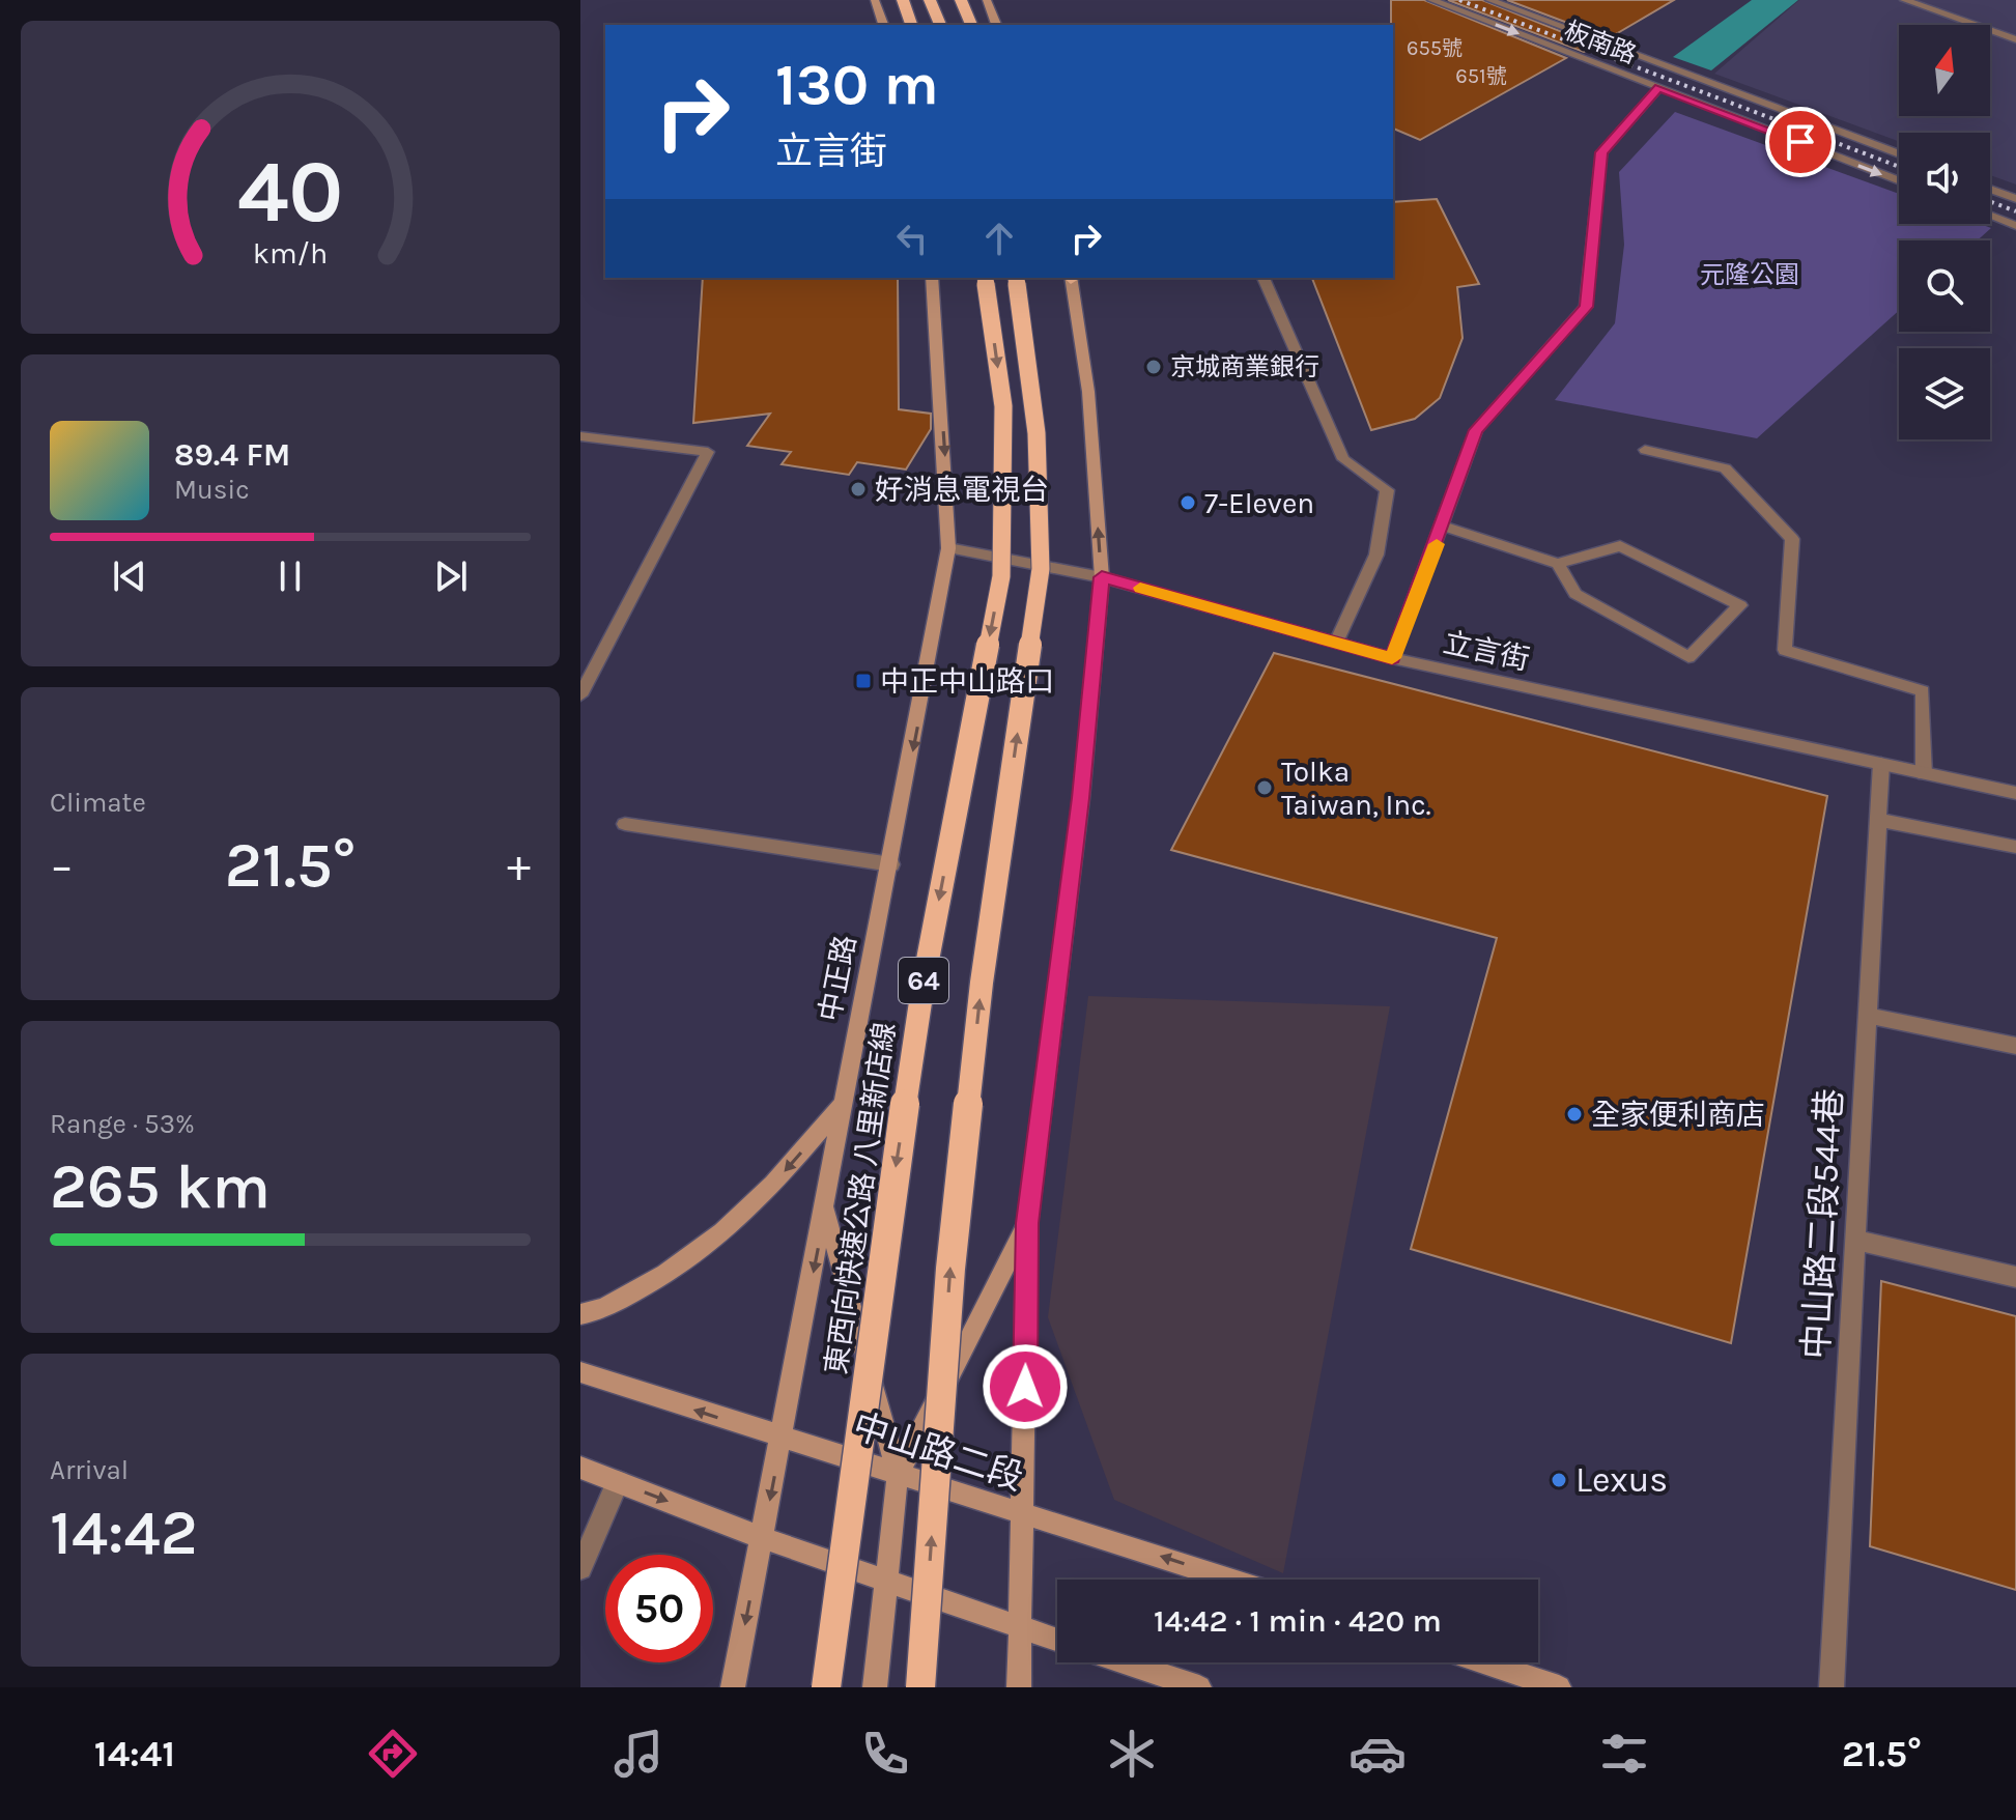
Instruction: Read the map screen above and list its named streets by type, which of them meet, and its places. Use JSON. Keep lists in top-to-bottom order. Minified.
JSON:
{"streets":{"highway":["64","東西向快速公路 八里新店線"],"main road":["中正路","中山路二段"],"street":["板南路","立言街","中山路二段544巷"]},"crossings":[["立言街","中正路"],["立言街","中山路二段544巷"],["中正路","中山路二段"]],"parks":["元隆公園"],"places":{"other":["京城商業銀行","好消息電視台","7-Eleven","Tolka Taiwan, Inc.","全家便利商店","Lexus"],"transit":["中正中山路口"]},"house_numbers":["655號","651號"],"north":"top","page":{"turn":["130 m","立言街"],"song":["89.4 FM","Music"],"tile":["Climate",["Range · 53%","265 km"],["Arrival","14:42"]],"heat":["−","21.5°","+"],"limit":"50","trip":"14:42 · 1 min · 420 m","tabs":["14:41","21.5°"],"gauge":["40","km/h"]}}
